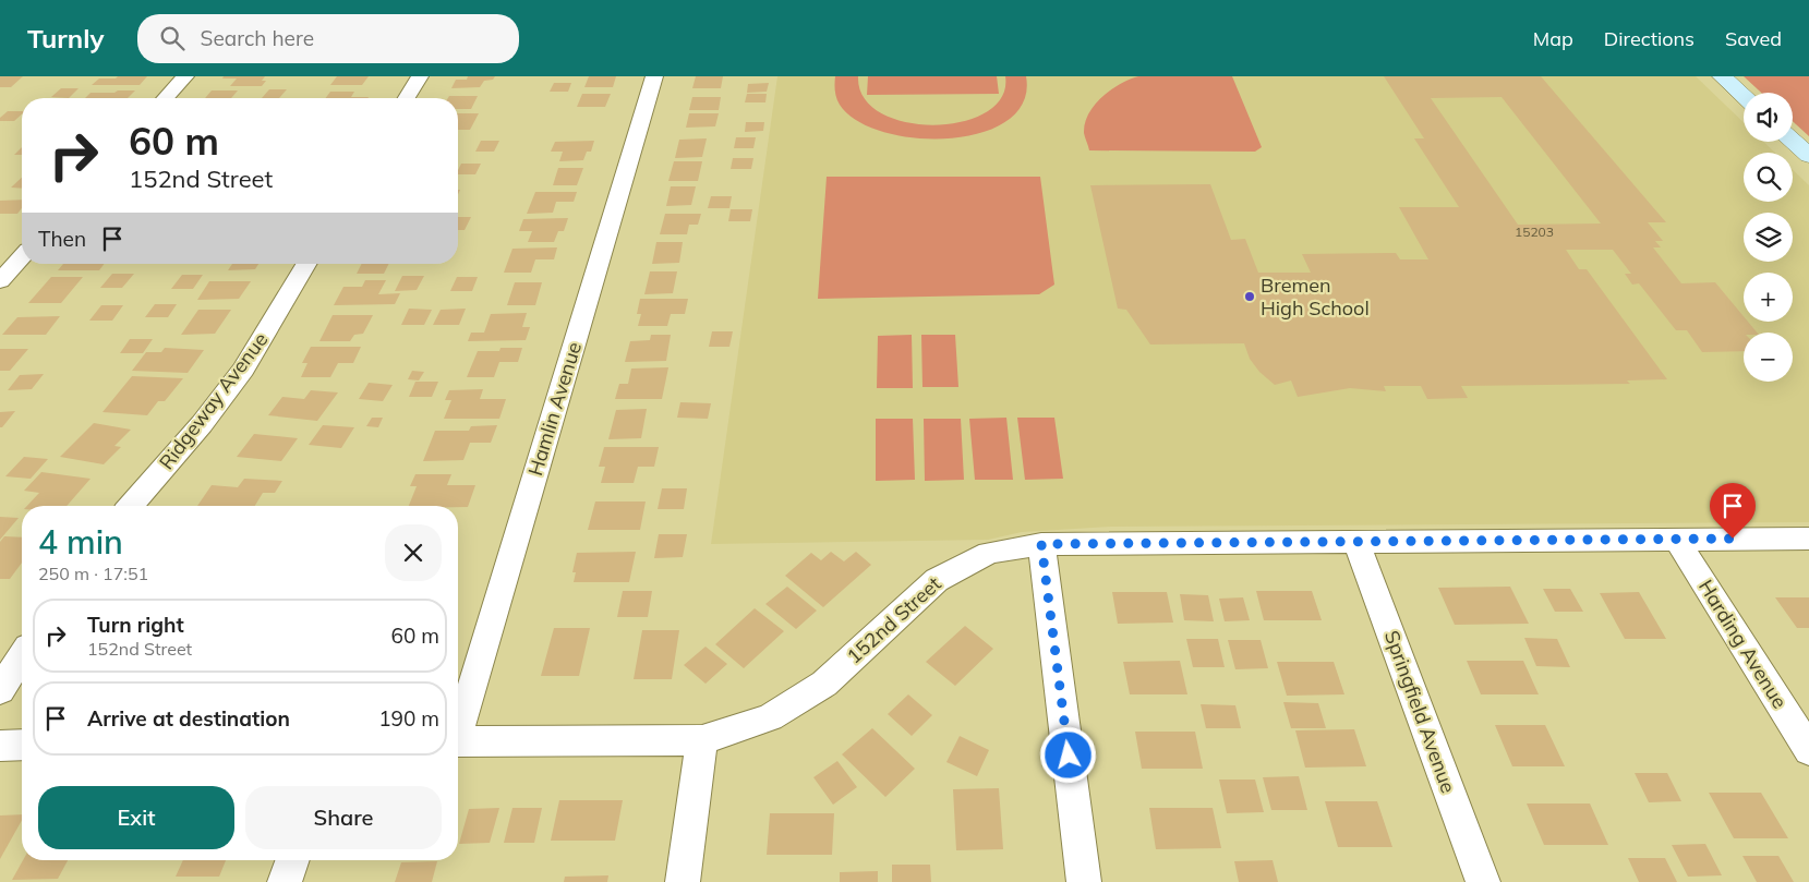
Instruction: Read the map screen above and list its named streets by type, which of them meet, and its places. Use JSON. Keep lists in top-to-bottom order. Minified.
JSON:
{"streets":{"street":["Ridgeway Avenue","Hamlin Avenue","152nd Street","Harding Avenue","Springfield Avenue"]},"crossings":[["152nd Street","Harding Avenue"],["152nd Street","Springfield Avenue"]],"places":["Bremen High School"],"house_numbers":["15203"],"page":{"header":"Turnly","search":"Search here","nav":["Map","Directions","Saved"],"map_buttons":["+","−"],"turn":["60 m","152nd Street"],"then":"Then","heading":["4 min","250 m · 17:51"],"list":[{"name":"Turn right","note":"152nd Street","value":"60 m"},{"name":"Arrive at destination","value":"190 m"}],"buttons":["Exit","Share"]}}
